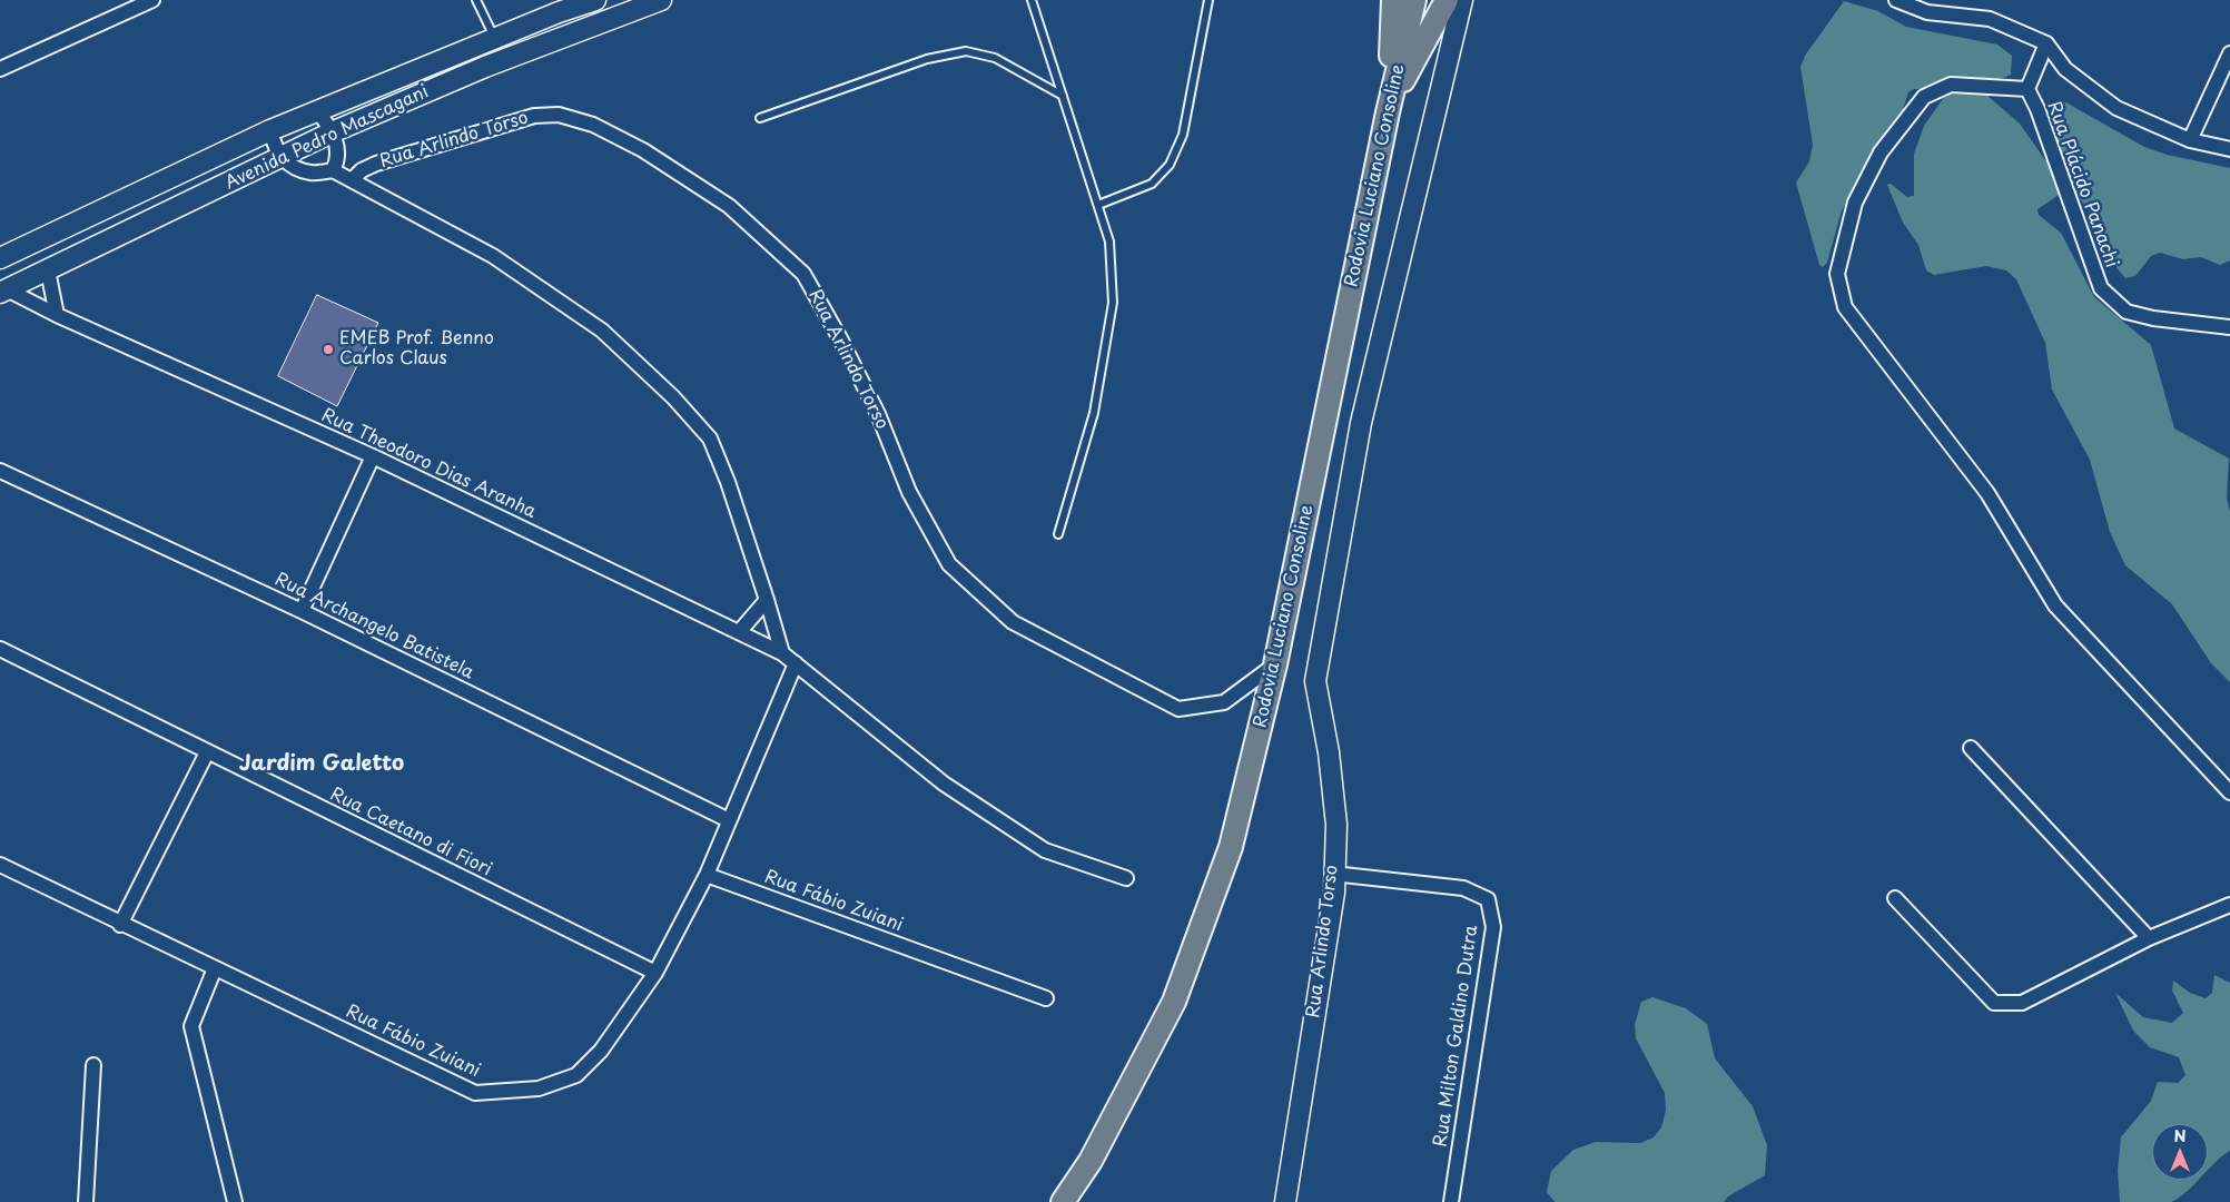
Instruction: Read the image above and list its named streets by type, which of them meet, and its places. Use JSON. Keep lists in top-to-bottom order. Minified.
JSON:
{"streets":{"main road":["Avenida Pedro Mascagani","Rua Arlindo Torso","Rodovia Luciano Consoline"],"street":["Rua Plácido Panachi","Rua Theodoro Dias Aranha","Rua Archangelo Batistela","Rua Caetano di Fiori","Rua Fábio Zuiani","Rua Milton Galdino Dutra"]},"crossings":[["Avenida Pedro Mascagani","Rua Theodoro Dias Aranha"],["Rua Arlindo Torso","Rodovia Luciano Consoline"],["Rua Arlindo Torso","Rua Milton Galdino Dutra"],["Rua Caetano di Fiori","Rua Fábio Zuiani"]],"districts":["Jardim Galetto"],"places":["EMEB Prof. Benno Carlos Claus"],"north":"top"}
